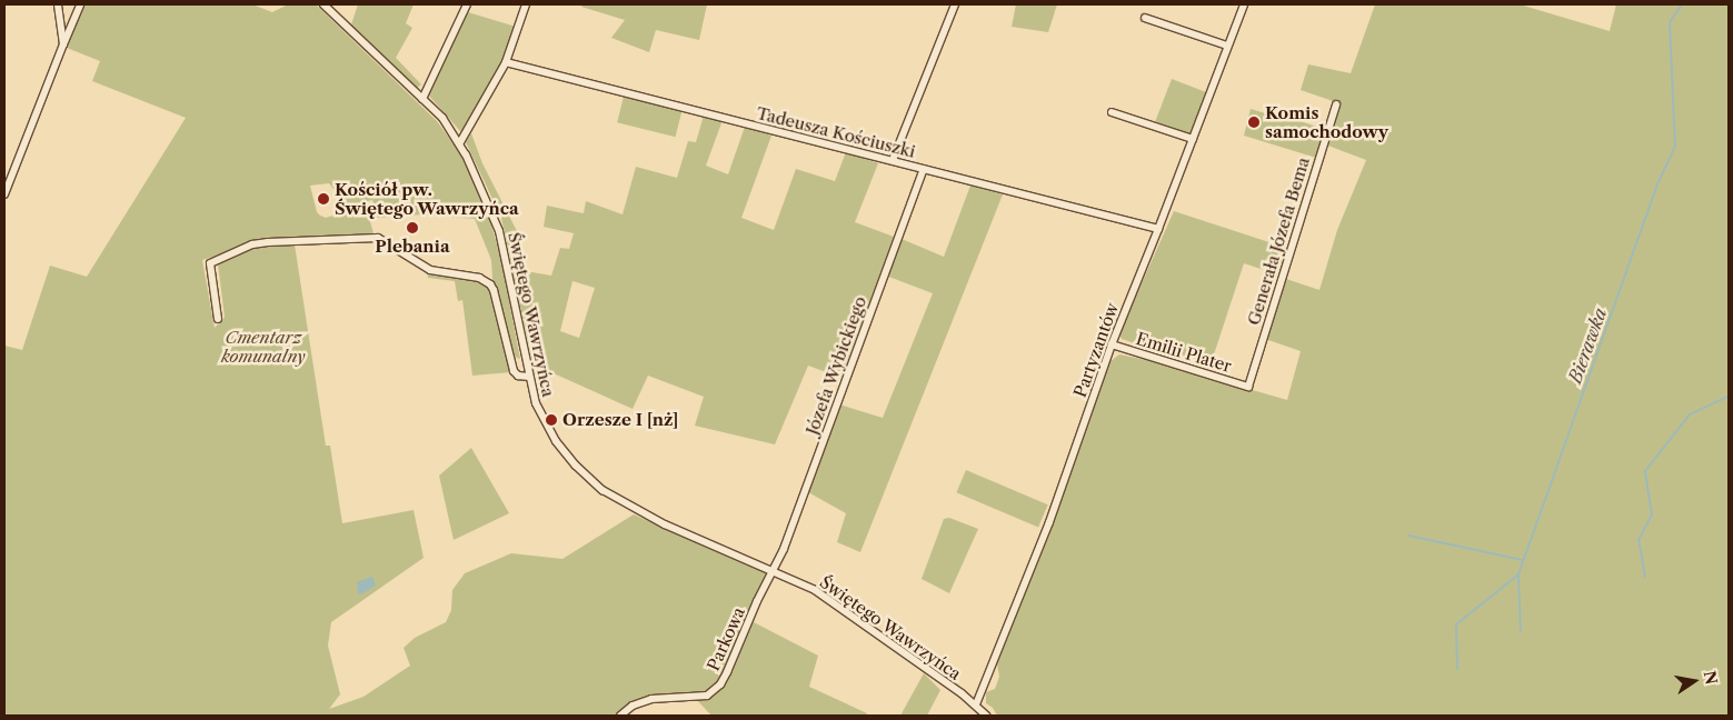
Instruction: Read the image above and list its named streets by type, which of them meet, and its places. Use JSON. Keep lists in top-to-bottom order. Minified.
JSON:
{"streets":{"street":["Tadeusza Kościuszki","Generała Józefa Bema","Świętego Wawrzyńca","Partyzantów","Emilii Plater","Józefa Wybickiego","Parkowa"]},"crossings":[["Tadeusza Kościuszki","Partyzantów"],["Tadeusza Kościuszki","Józefa Wybickiego"],["Generała Józefa Bema","Emilii Plater"],["Świętego Wawrzyńca","Partyzantów"],["Świętego Wawrzyńca","Józefa Wybickiego"],["Świętego Wawrzyńca","Parkowa"],["Partyzantów","Emilii Plater"],["Józefa Wybickiego","Parkowa"]],"water":["Bierawka"],"parks":["Cmentarz komunalny"],"places":["Komis samochodowy","Kościół pw. Świętego Wawrzyńca","Plebania","Orzesze I [nż]"],"north":"right"}
